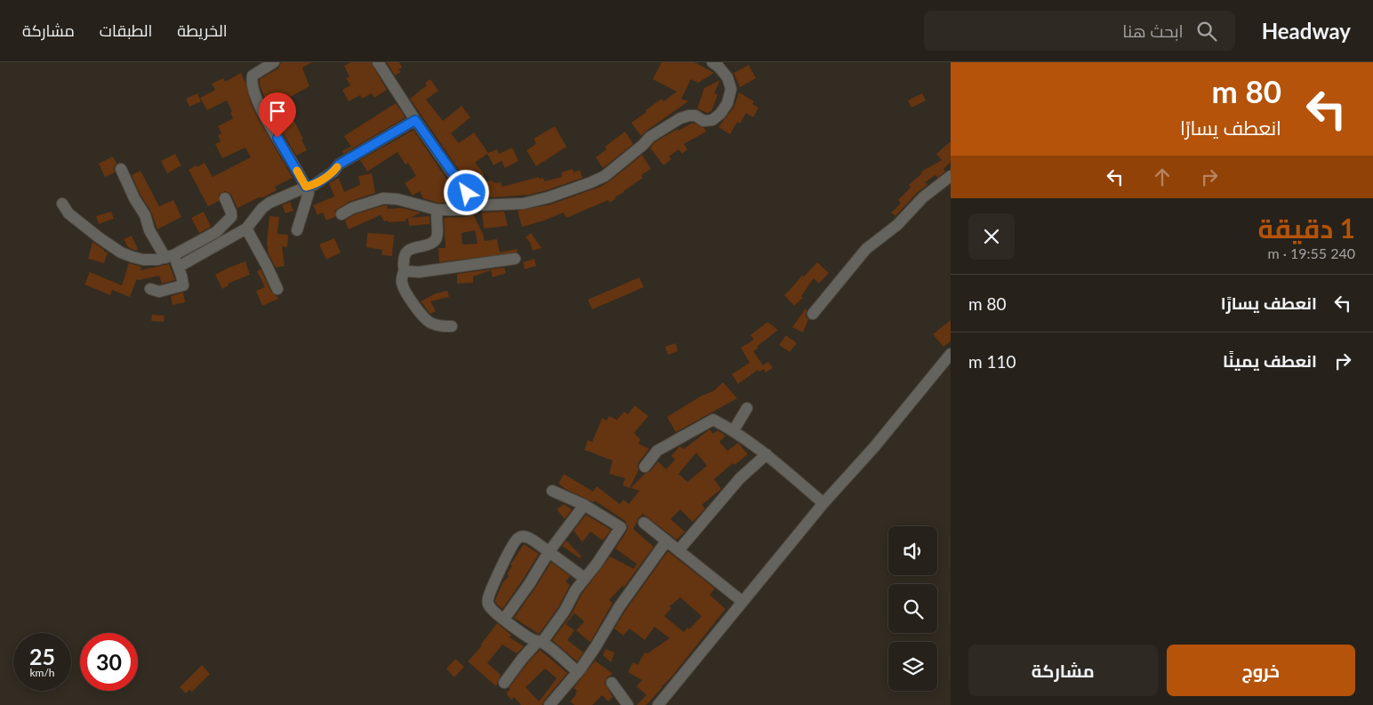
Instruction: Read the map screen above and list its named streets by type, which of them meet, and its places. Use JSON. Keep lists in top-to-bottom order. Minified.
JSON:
{"page":{"header":"Headway","search":"ابحث هنا","nav":["الخريطة","الطبقات","مشاركة"],"turn":["80 m","انعطف يسارًا"],"heading":["1 دقيقة","240 m · 19:55"],"list":[{"name":"انعطف يسارًا","value":"80 m"},{"name":"انعطف يمينًا","value":"110 m"}],"speed":"25 km/h","limit":"30","buttons":["خروج","مشاركة"]}}
